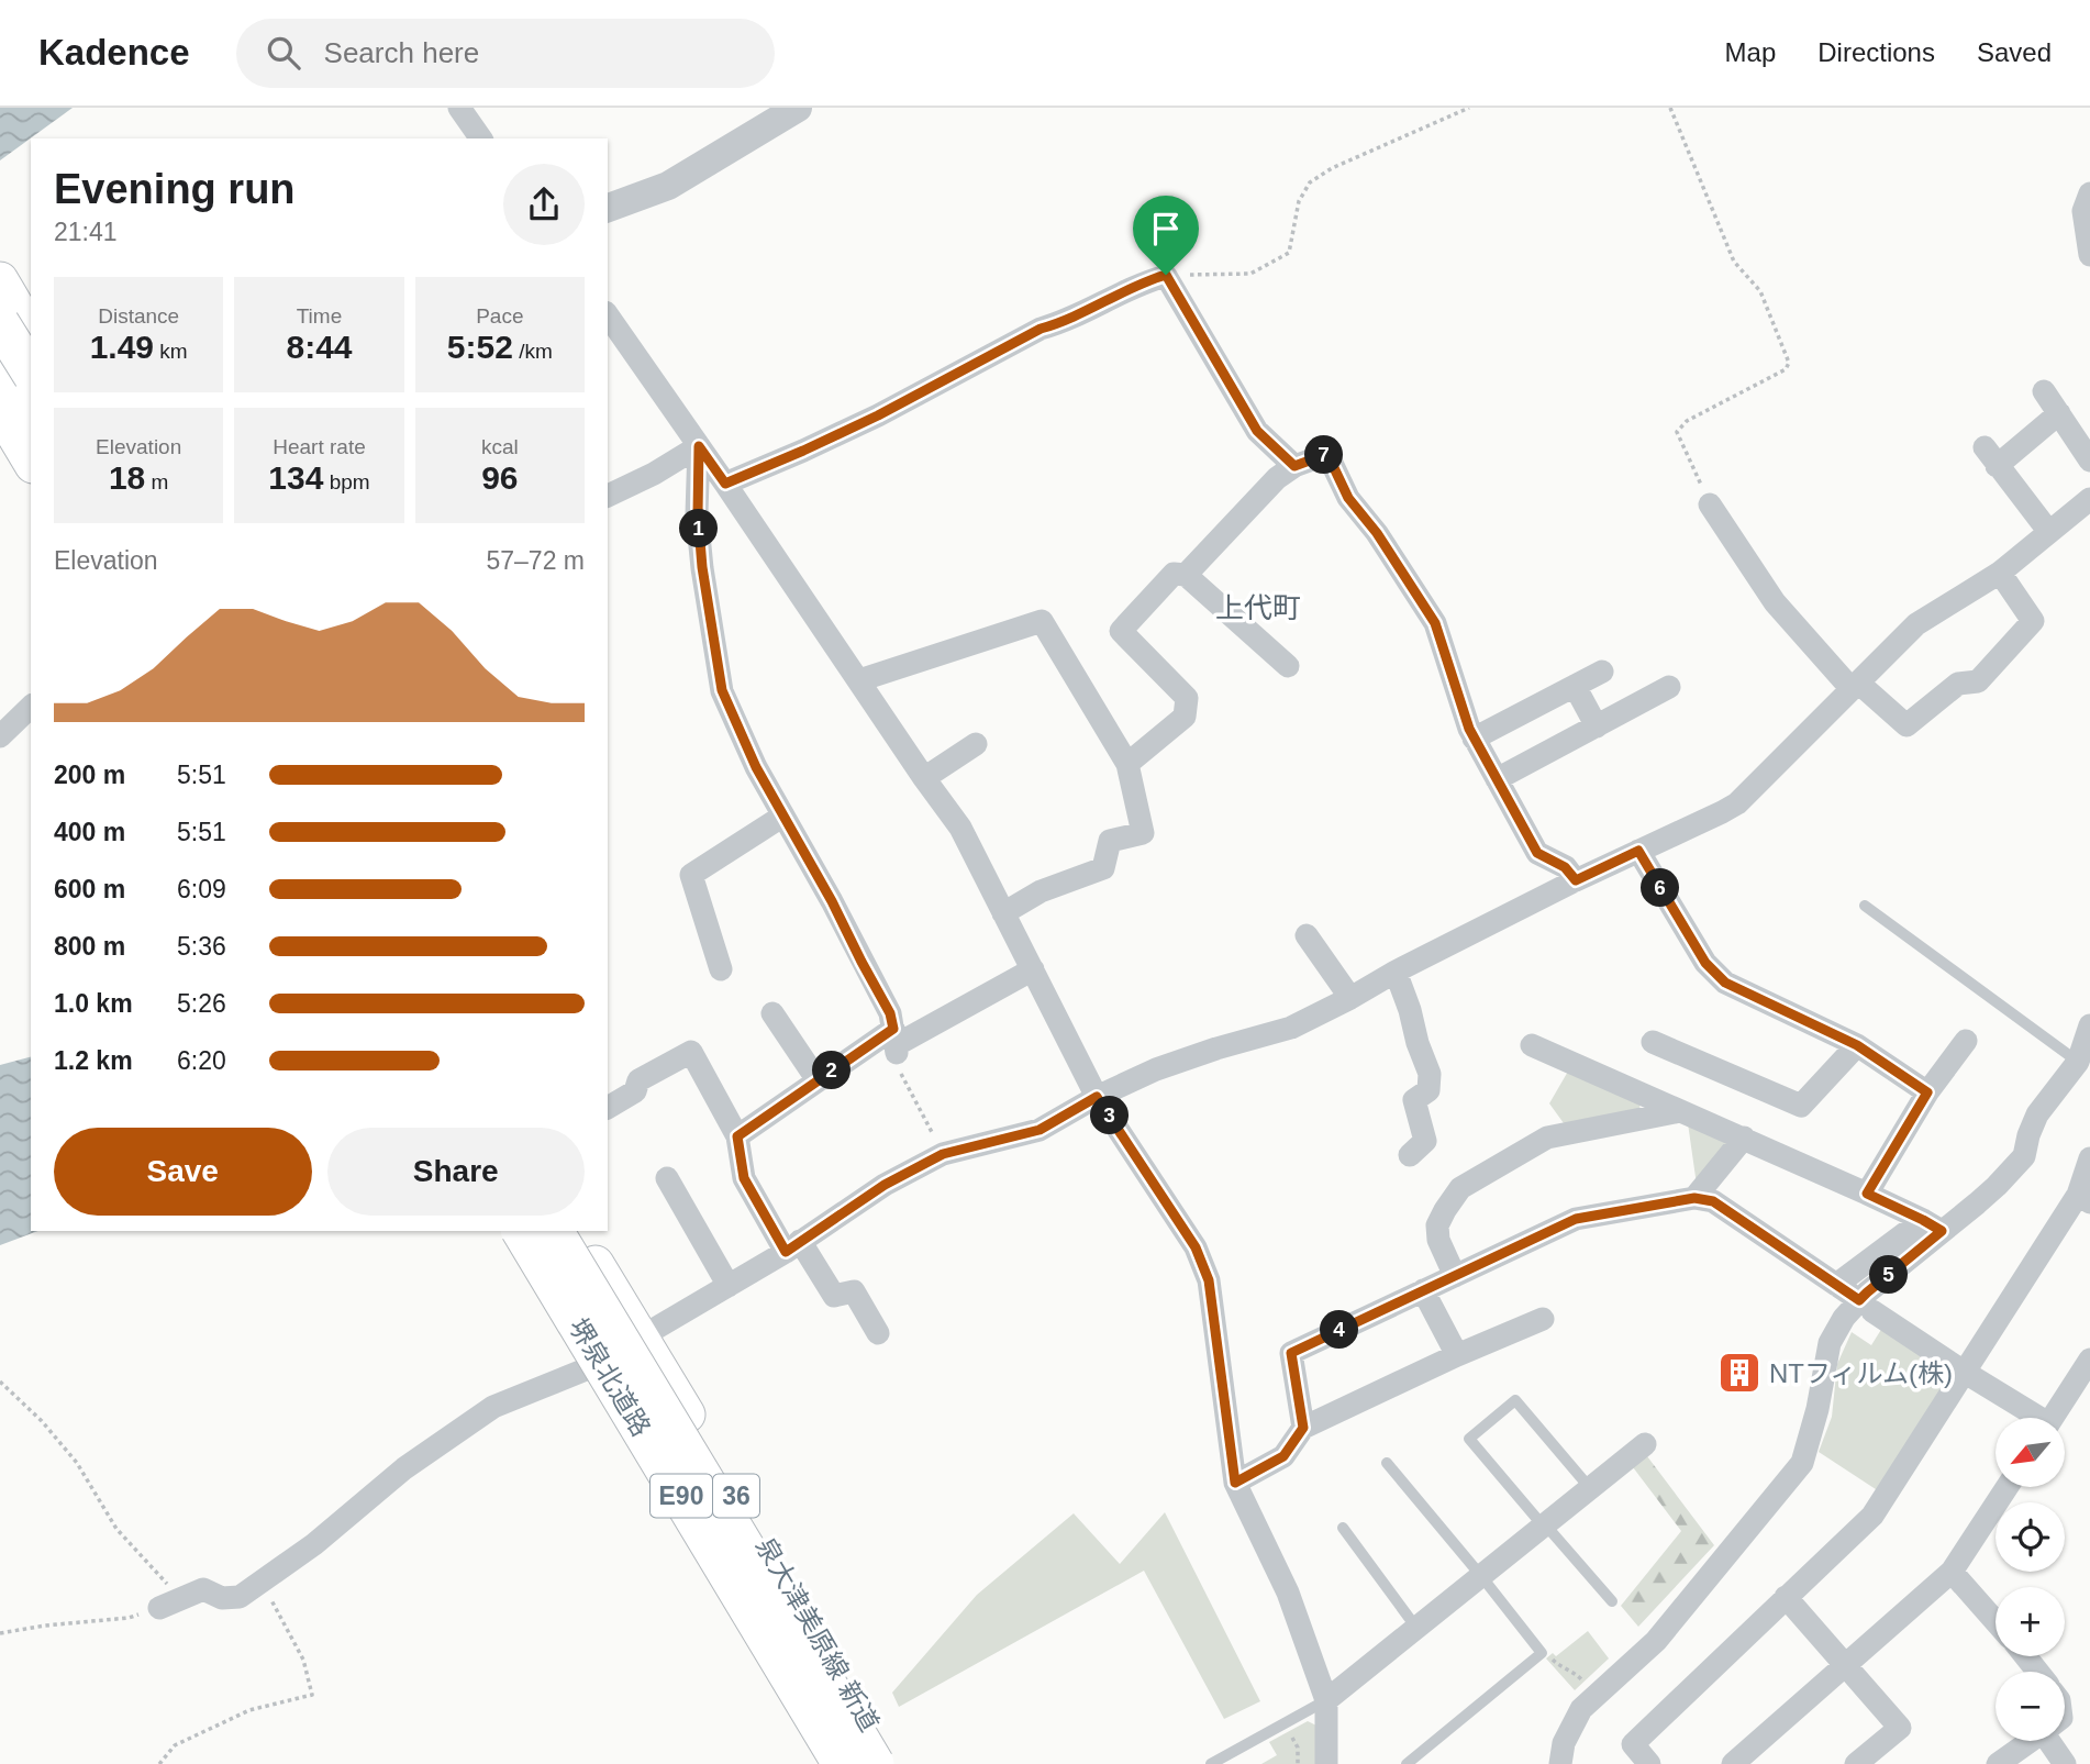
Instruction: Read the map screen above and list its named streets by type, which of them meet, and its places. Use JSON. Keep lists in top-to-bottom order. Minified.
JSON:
{"streets":{"highway":["堺泉北道路","E90"],"main road":["36","泉大津美原線 新道"]},"districts":["上代町"],"places":{"building":["NTフィルム(株)"]},"north":"bottom left","page":{"header":"Kadence","search":"Search here","nav":["Map","Directions","Saved"],"heading":["Evening run","21:41"],"stats":[["Distance","1.49 km"],["Time","8:44"],["Pace","5:52 /km"],["Elevation","18 m"],["Heart rate","134 bpm"],["kcal","96"]],"pins":["7","1","6","2","3","5","4"],"chart":["Elevation","57–72 m"],"list":[{"name":"200 m","note":"5:51"},{"name":"400 m","note":"5:51"},{"name":"600 m","note":"6:09"},{"name":"800 m","note":"5:36"},{"name":"1.0 km","note":"5:26"},{"name":"1.2 km","note":"6:20"}],"buttons":["Save","Share"],"map_buttons":["+","−"]}}
